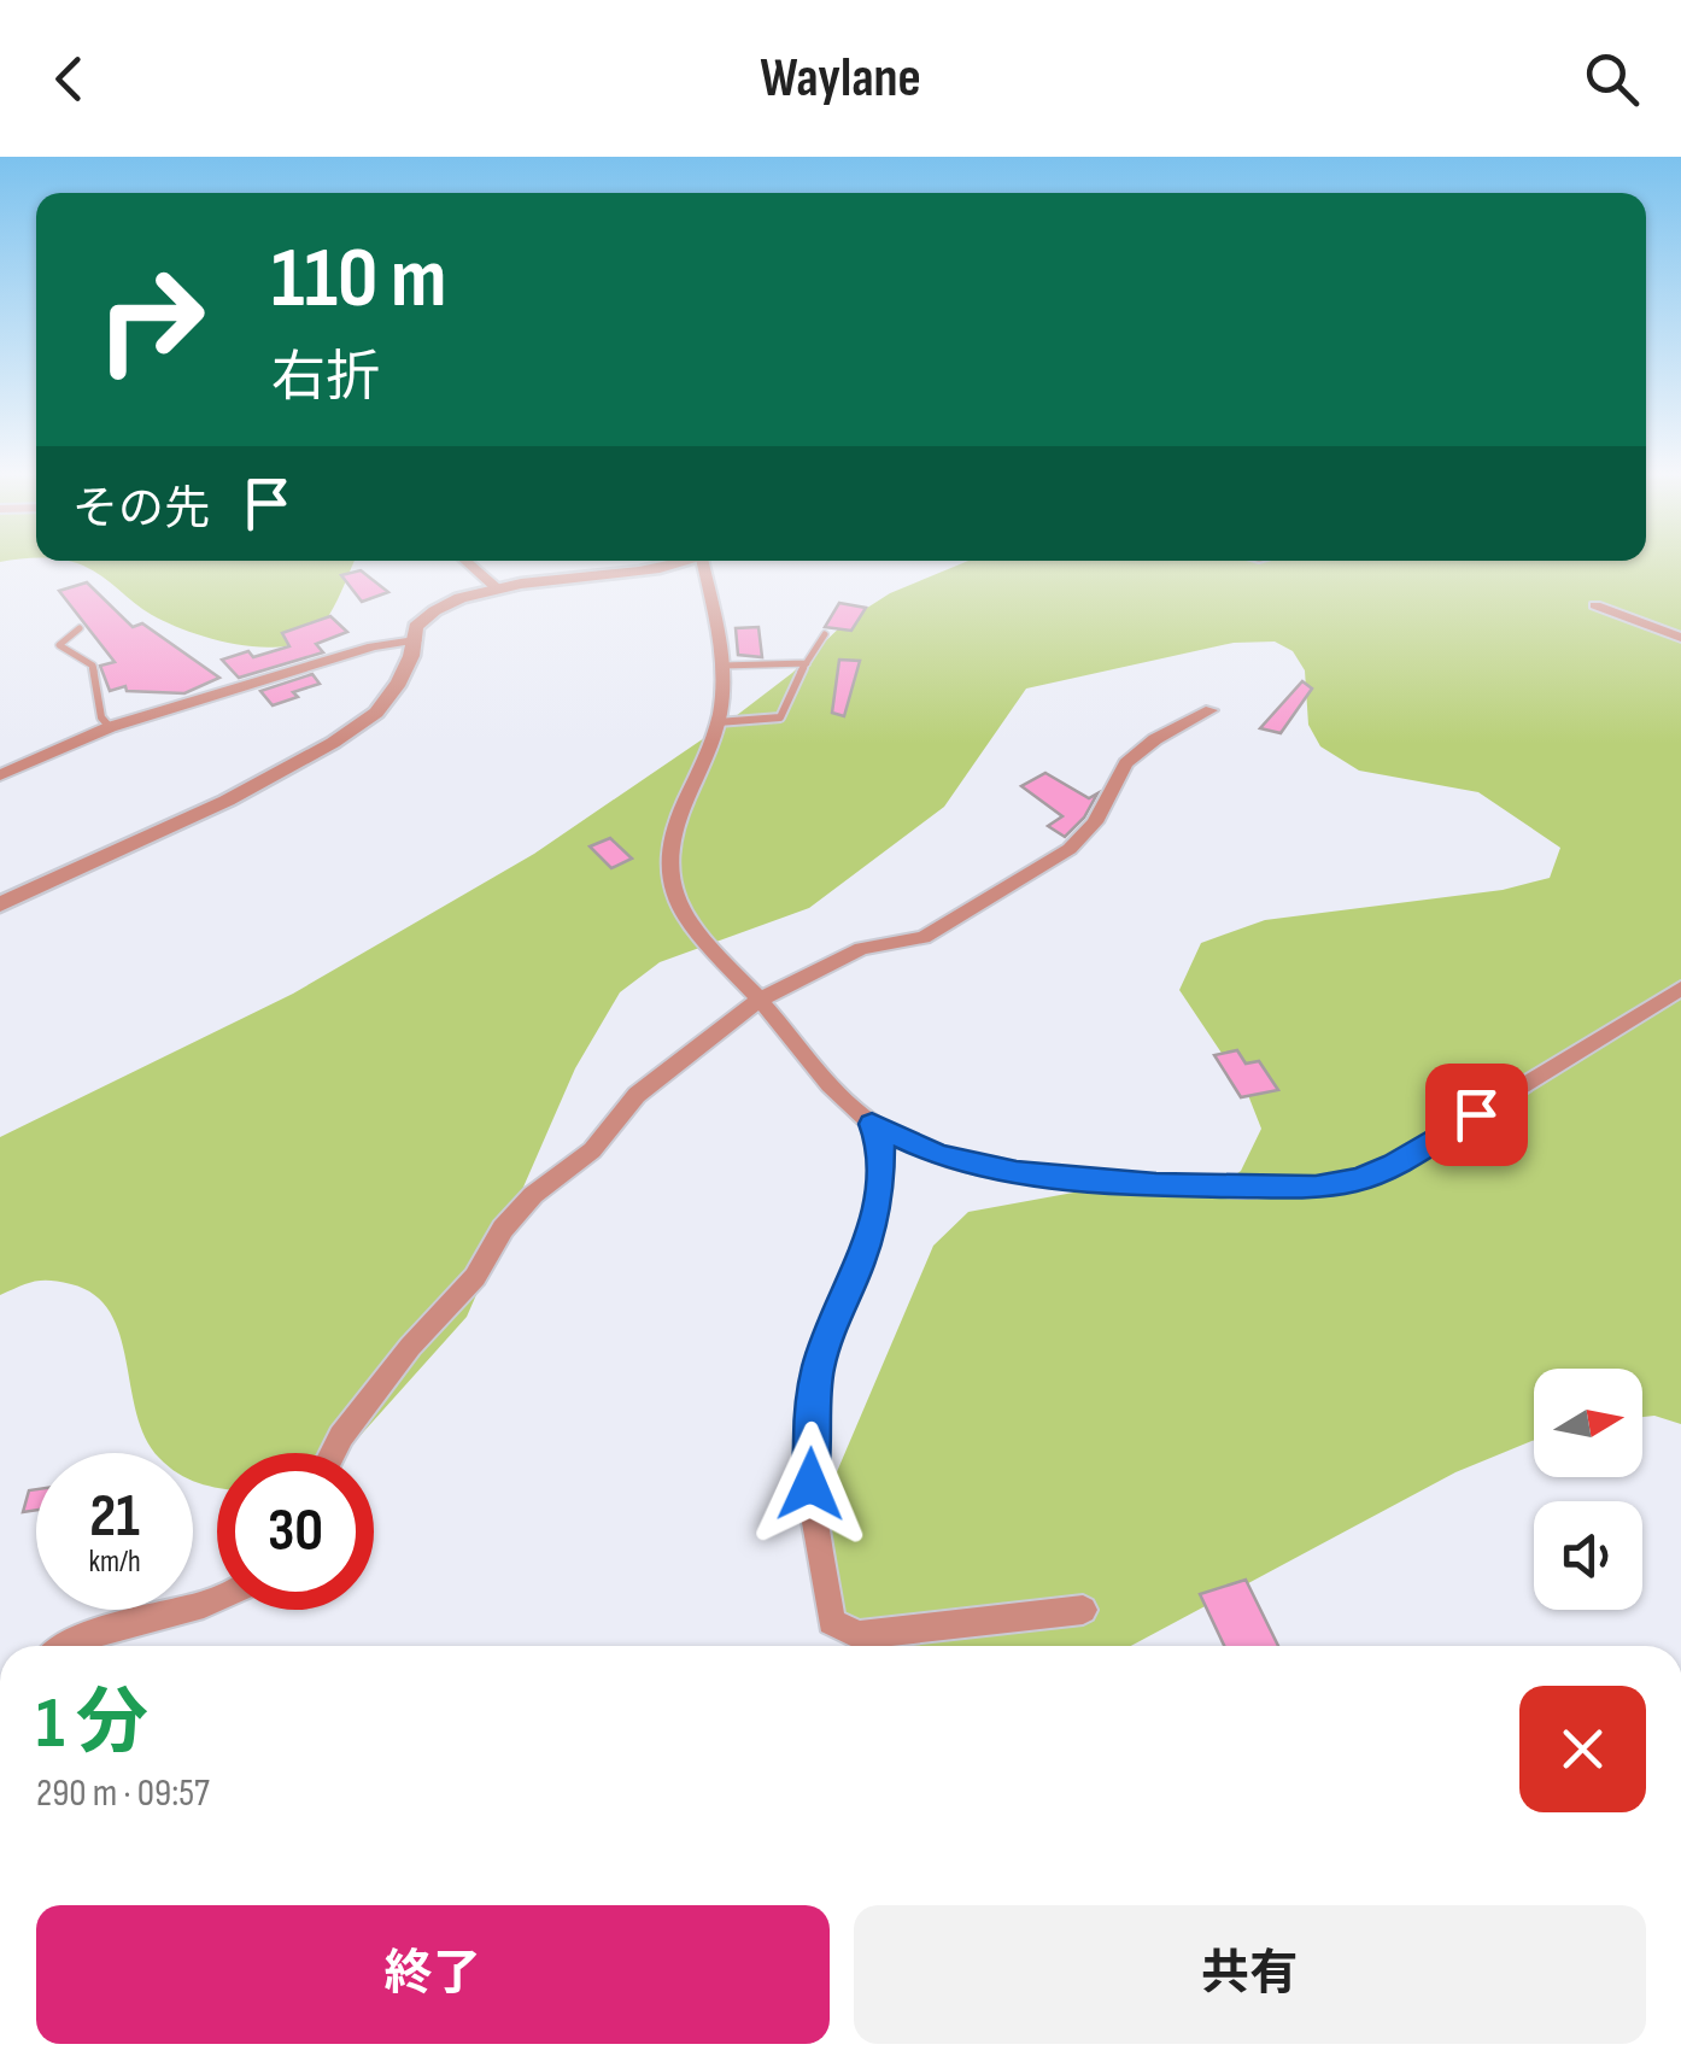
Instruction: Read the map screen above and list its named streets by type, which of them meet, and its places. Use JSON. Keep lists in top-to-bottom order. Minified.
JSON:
{"north":"right","page":{"header":"Waylane","turn":["110 m","右折"],"then":"その先","speed":"21 km/h","limit":"30","heading":["1 分","290 m · 09:57"],"buttons":["終了","共有"]}}
